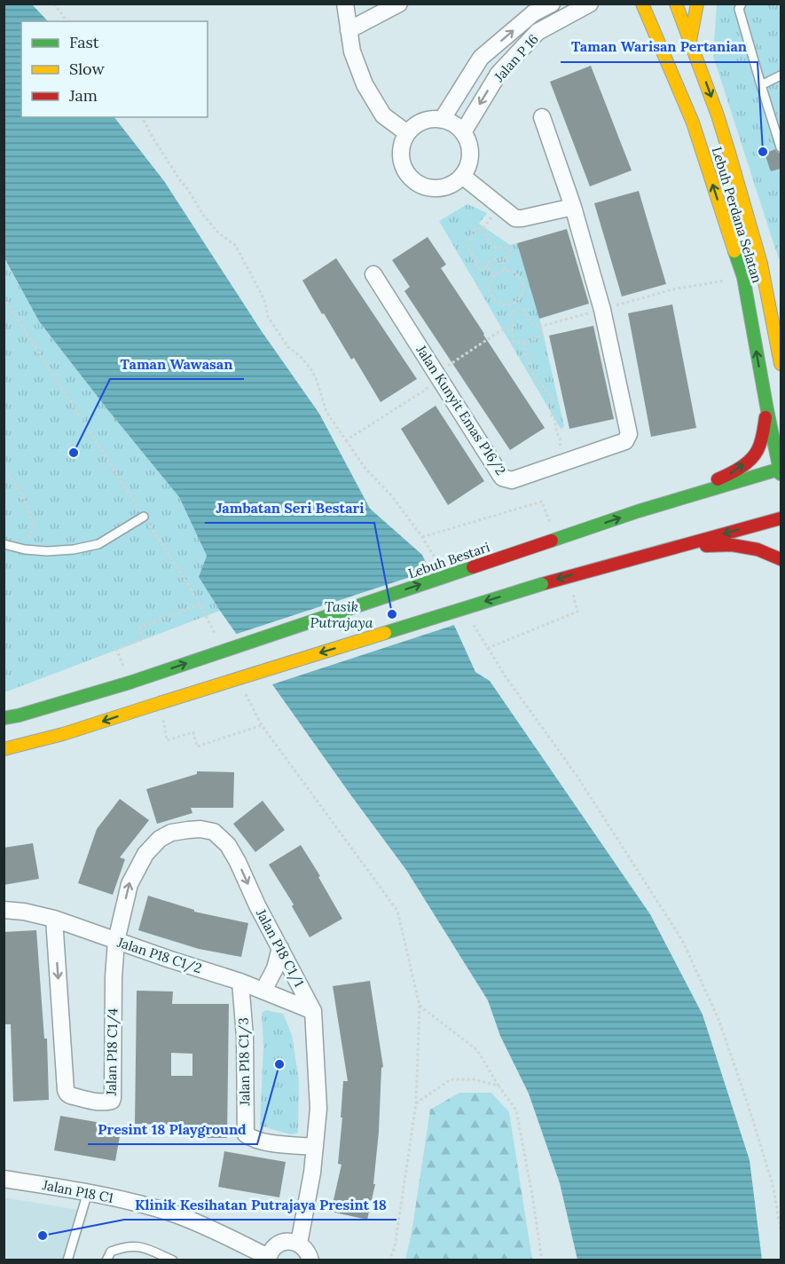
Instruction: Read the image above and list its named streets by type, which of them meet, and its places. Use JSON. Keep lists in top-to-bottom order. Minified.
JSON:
{"streets":{"main road":["Lebuh Perdana Selatan","Lebuh Bestari"],"street":["Jalan P 16","Jalan Kunyit Emas P16/2","Jalan P18 C1/1","Jalan P18 C1/2","Jalan P18 C1/4","Jalan P18 C1/3","Jalan P18 C1"]},"crossings":[["Lebuh Perdana Selatan","Lebuh Bestari"],["Jalan P18 C1/1","Jalan P18 C1/2"],["Jalan P18 C1/1","Jalan P18 C1/4"],["Jalan P18 C1/1","Jalan P18 C1/3"],["Jalan P18 C1/2","Jalan P18 C1/4"],["Jalan P18 C1/2","Jalan P18 C1/3"]],"water":["Tasik Putrajaya"],"places":["Taman Warisan Pertanian","Taman Wawasan","Jambatan Seri Bestari","Presint 18 Playground","Klinik Kesihatan Putrajaya Presint 18"],"legend":["Fast","Slow","Jam"]}
